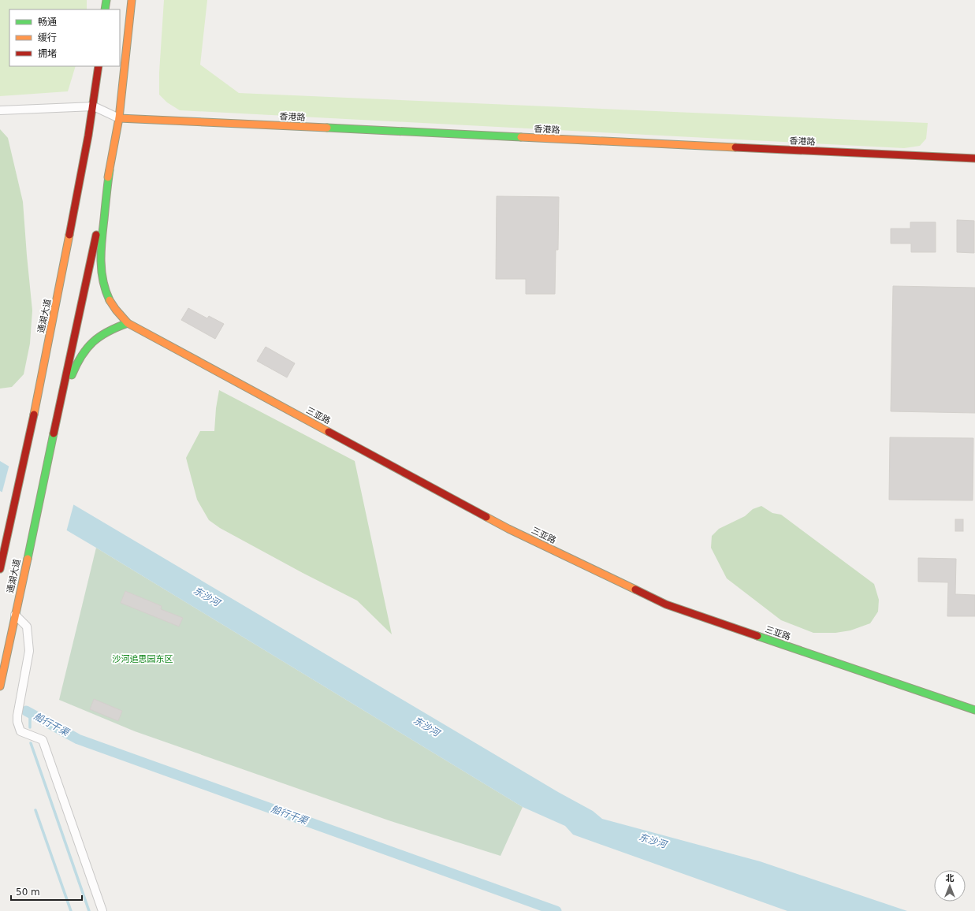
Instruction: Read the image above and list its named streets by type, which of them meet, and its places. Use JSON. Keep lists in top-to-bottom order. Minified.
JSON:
{"streets":{"street":["香港路","通湖大道","三亚路"]},"water":["东沙河","船行干渠"],"parks":["沙河追思园东区"],"legend":["畅通","缓行","拥堵"],"scale_bar":"50 m","north":"top"}
